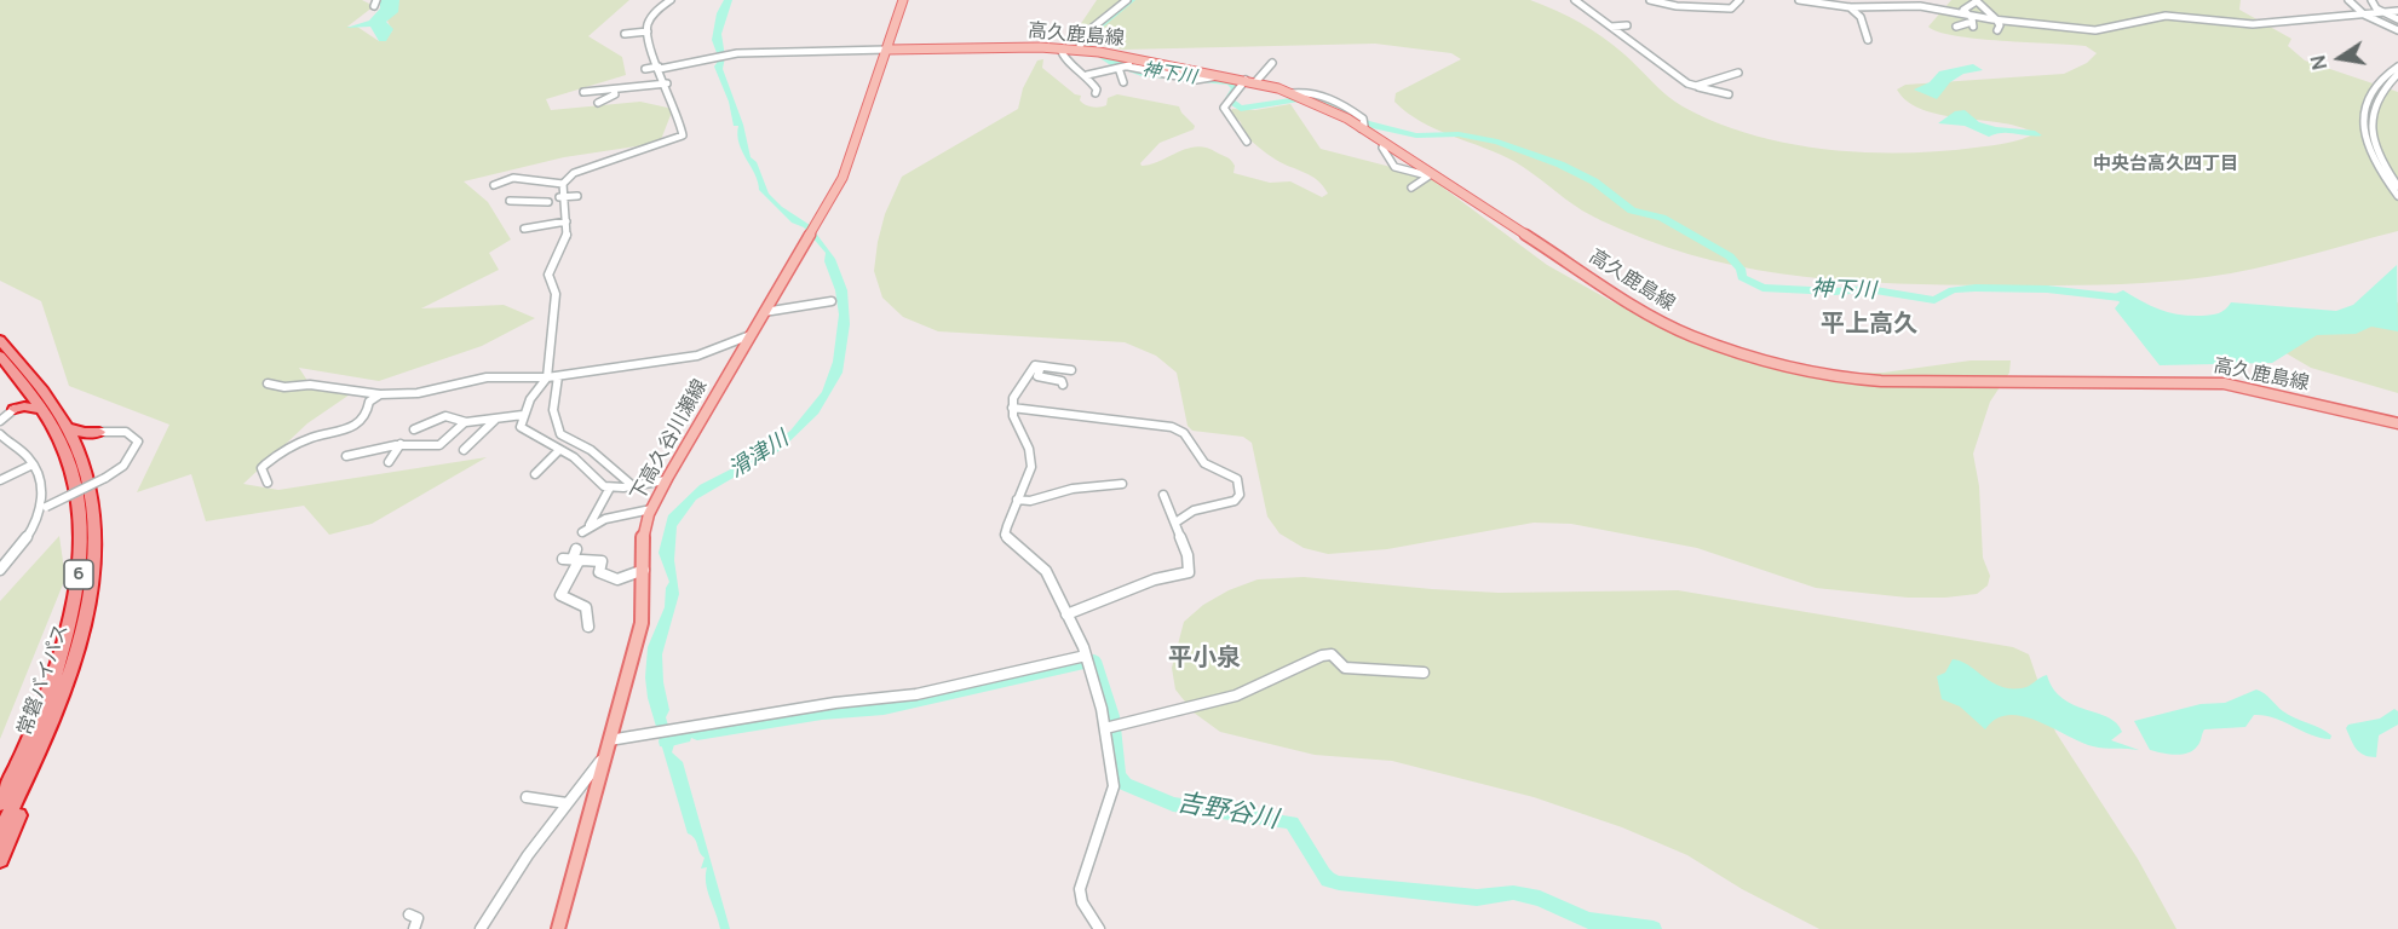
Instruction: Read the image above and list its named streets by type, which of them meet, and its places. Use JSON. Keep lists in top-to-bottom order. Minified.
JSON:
{"streets":{"highway":["6","常磐バイパス"],"main road":["高久鹿島線","下高久谷川瀬線"]},"crossings":[["高久鹿島線","下高久谷川瀬線"]],"districts":["中央台高久四丁目","平上高久","平小泉"],"water":["神下川","滑津川","吉野谷川"],"north":"left"}
